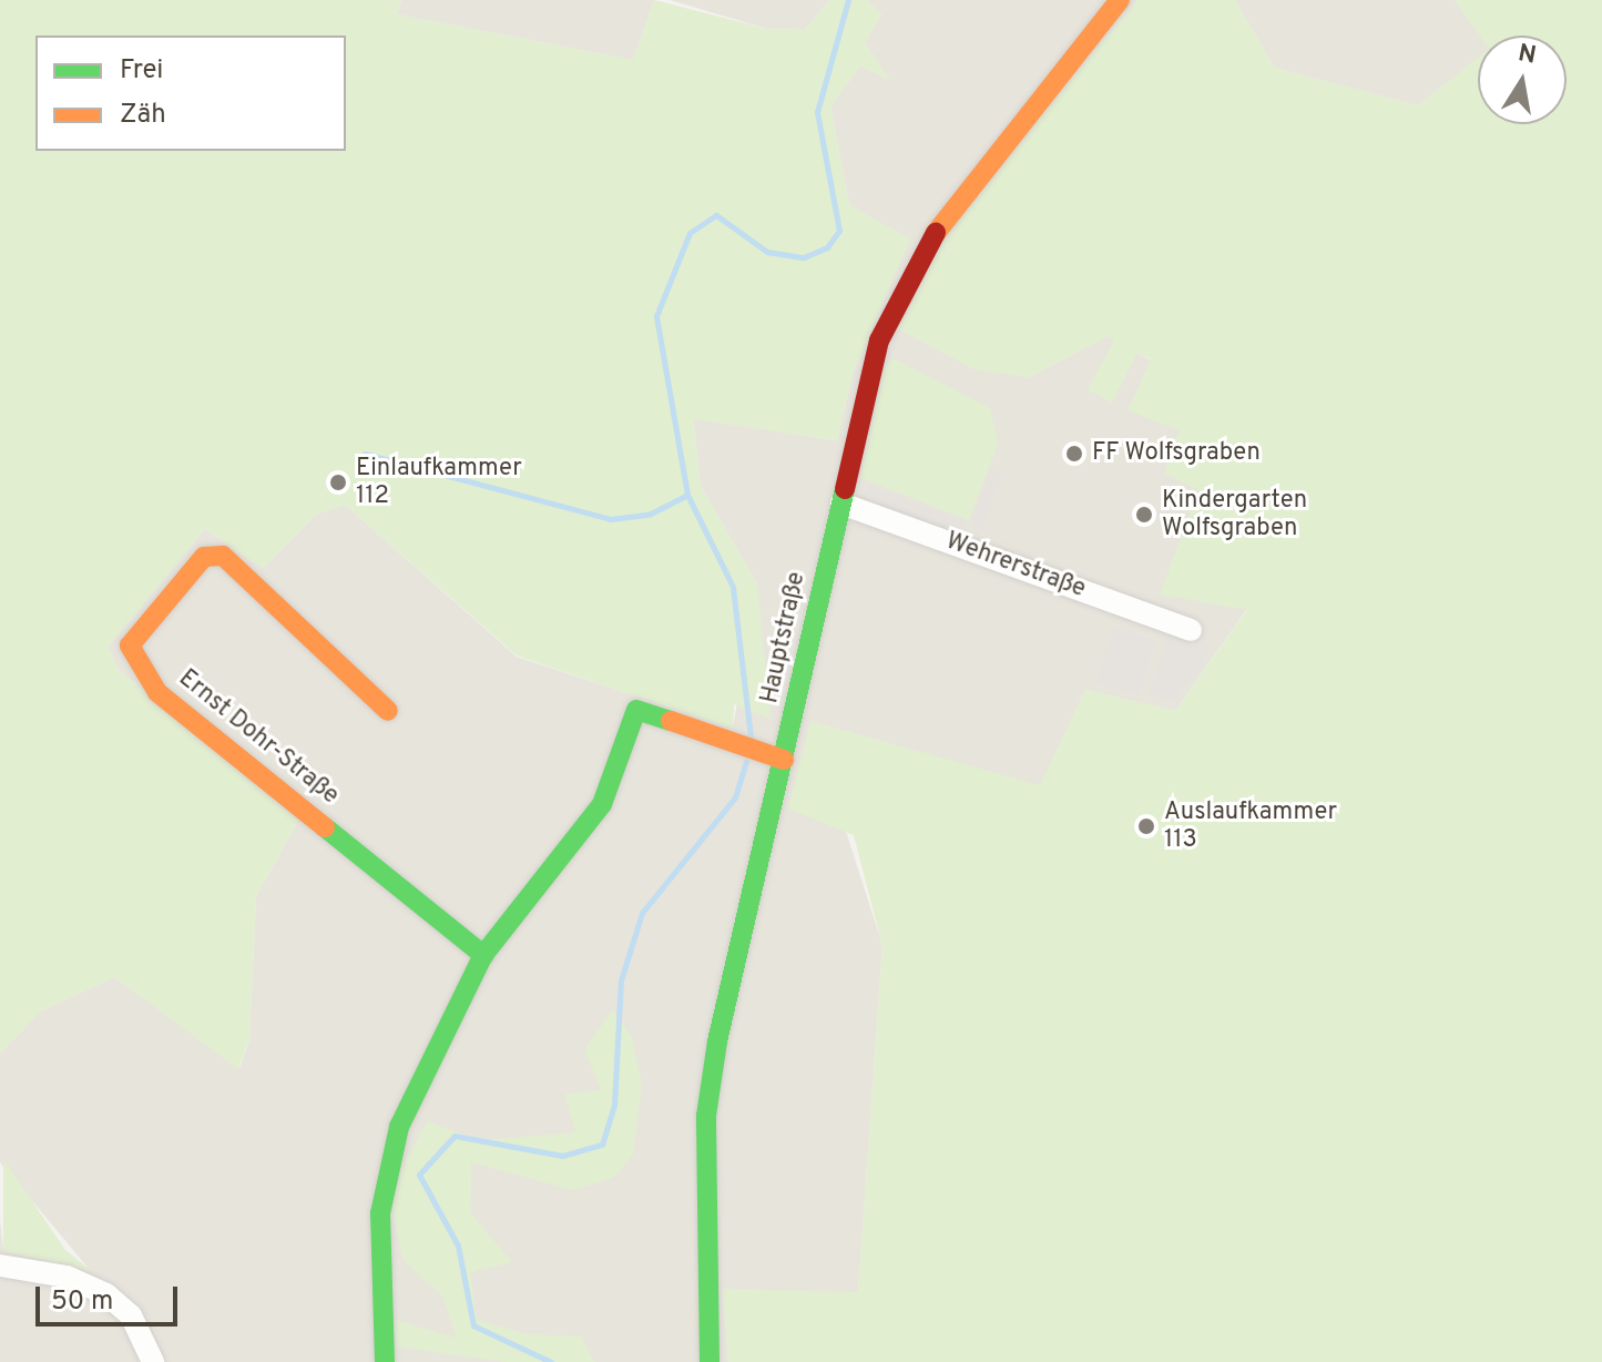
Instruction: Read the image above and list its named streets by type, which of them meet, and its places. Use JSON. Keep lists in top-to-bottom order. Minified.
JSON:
{"streets":{"street":["Wehrerstraße","Hauptstraße","Ernst Dohr-Straße"]},"crossings":[["Wehrerstraße","Hauptstraße"]],"places":["FF Wolfsgraben","Einlaufkammer 112","Kindergarten Wolfsgraben","Auslaufkammer 113"],"legend":["Frei","Zäh"],"scale_bar":"50 m","north":"top"}
